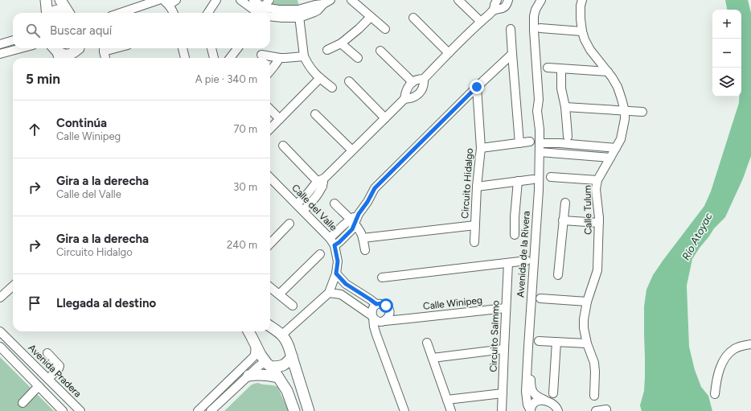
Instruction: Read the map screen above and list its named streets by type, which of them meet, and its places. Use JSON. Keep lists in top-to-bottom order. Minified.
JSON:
{"streets":{"street":["Circuito Hidalgo","Calle del Valle","Calle Tulum","Avenida de la Rivera","Calle Winipeg","Circuito Salmmo","Avenida Pradera"]},"crossings":[["Calle Winipeg","Circuito Salmmo"]],"water":["Río Atoyac"],"page":{"map_buttons":["+","−"],"search":"Buscar aquí","heading":["5 min","A pie · 340 m"],"list":[["Continúa","Calle Winipeg","70 m"],["Gira a la derecha","Calle del Valle","30 m"],["Gira a la derecha","Circuito Hidalgo","240 m"],"Llegada al destino"]}}
